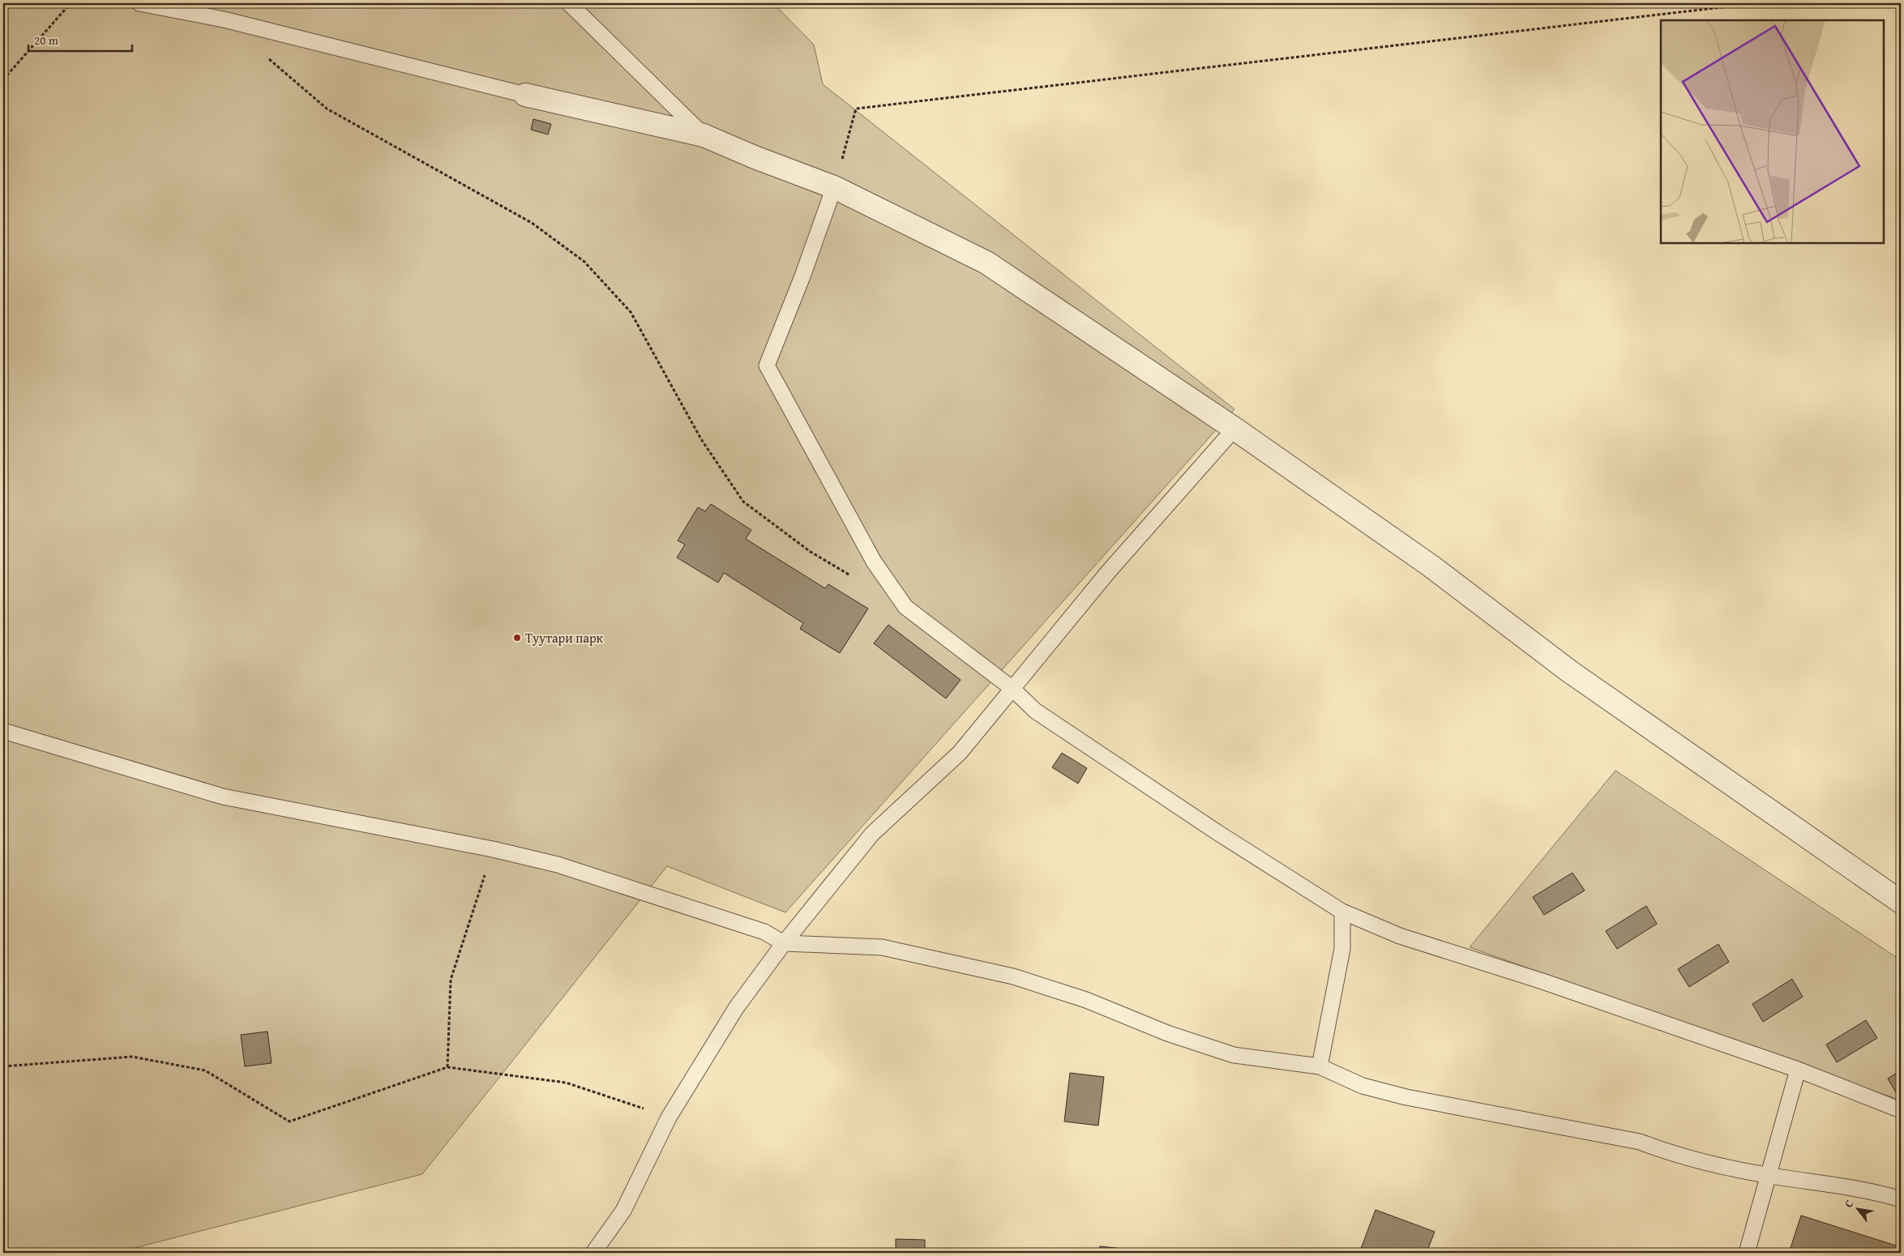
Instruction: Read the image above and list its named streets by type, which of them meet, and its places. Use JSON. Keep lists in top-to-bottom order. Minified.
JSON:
{"places":["Туутари парк"],"scale_bar":"20 m","north":"top left"}
